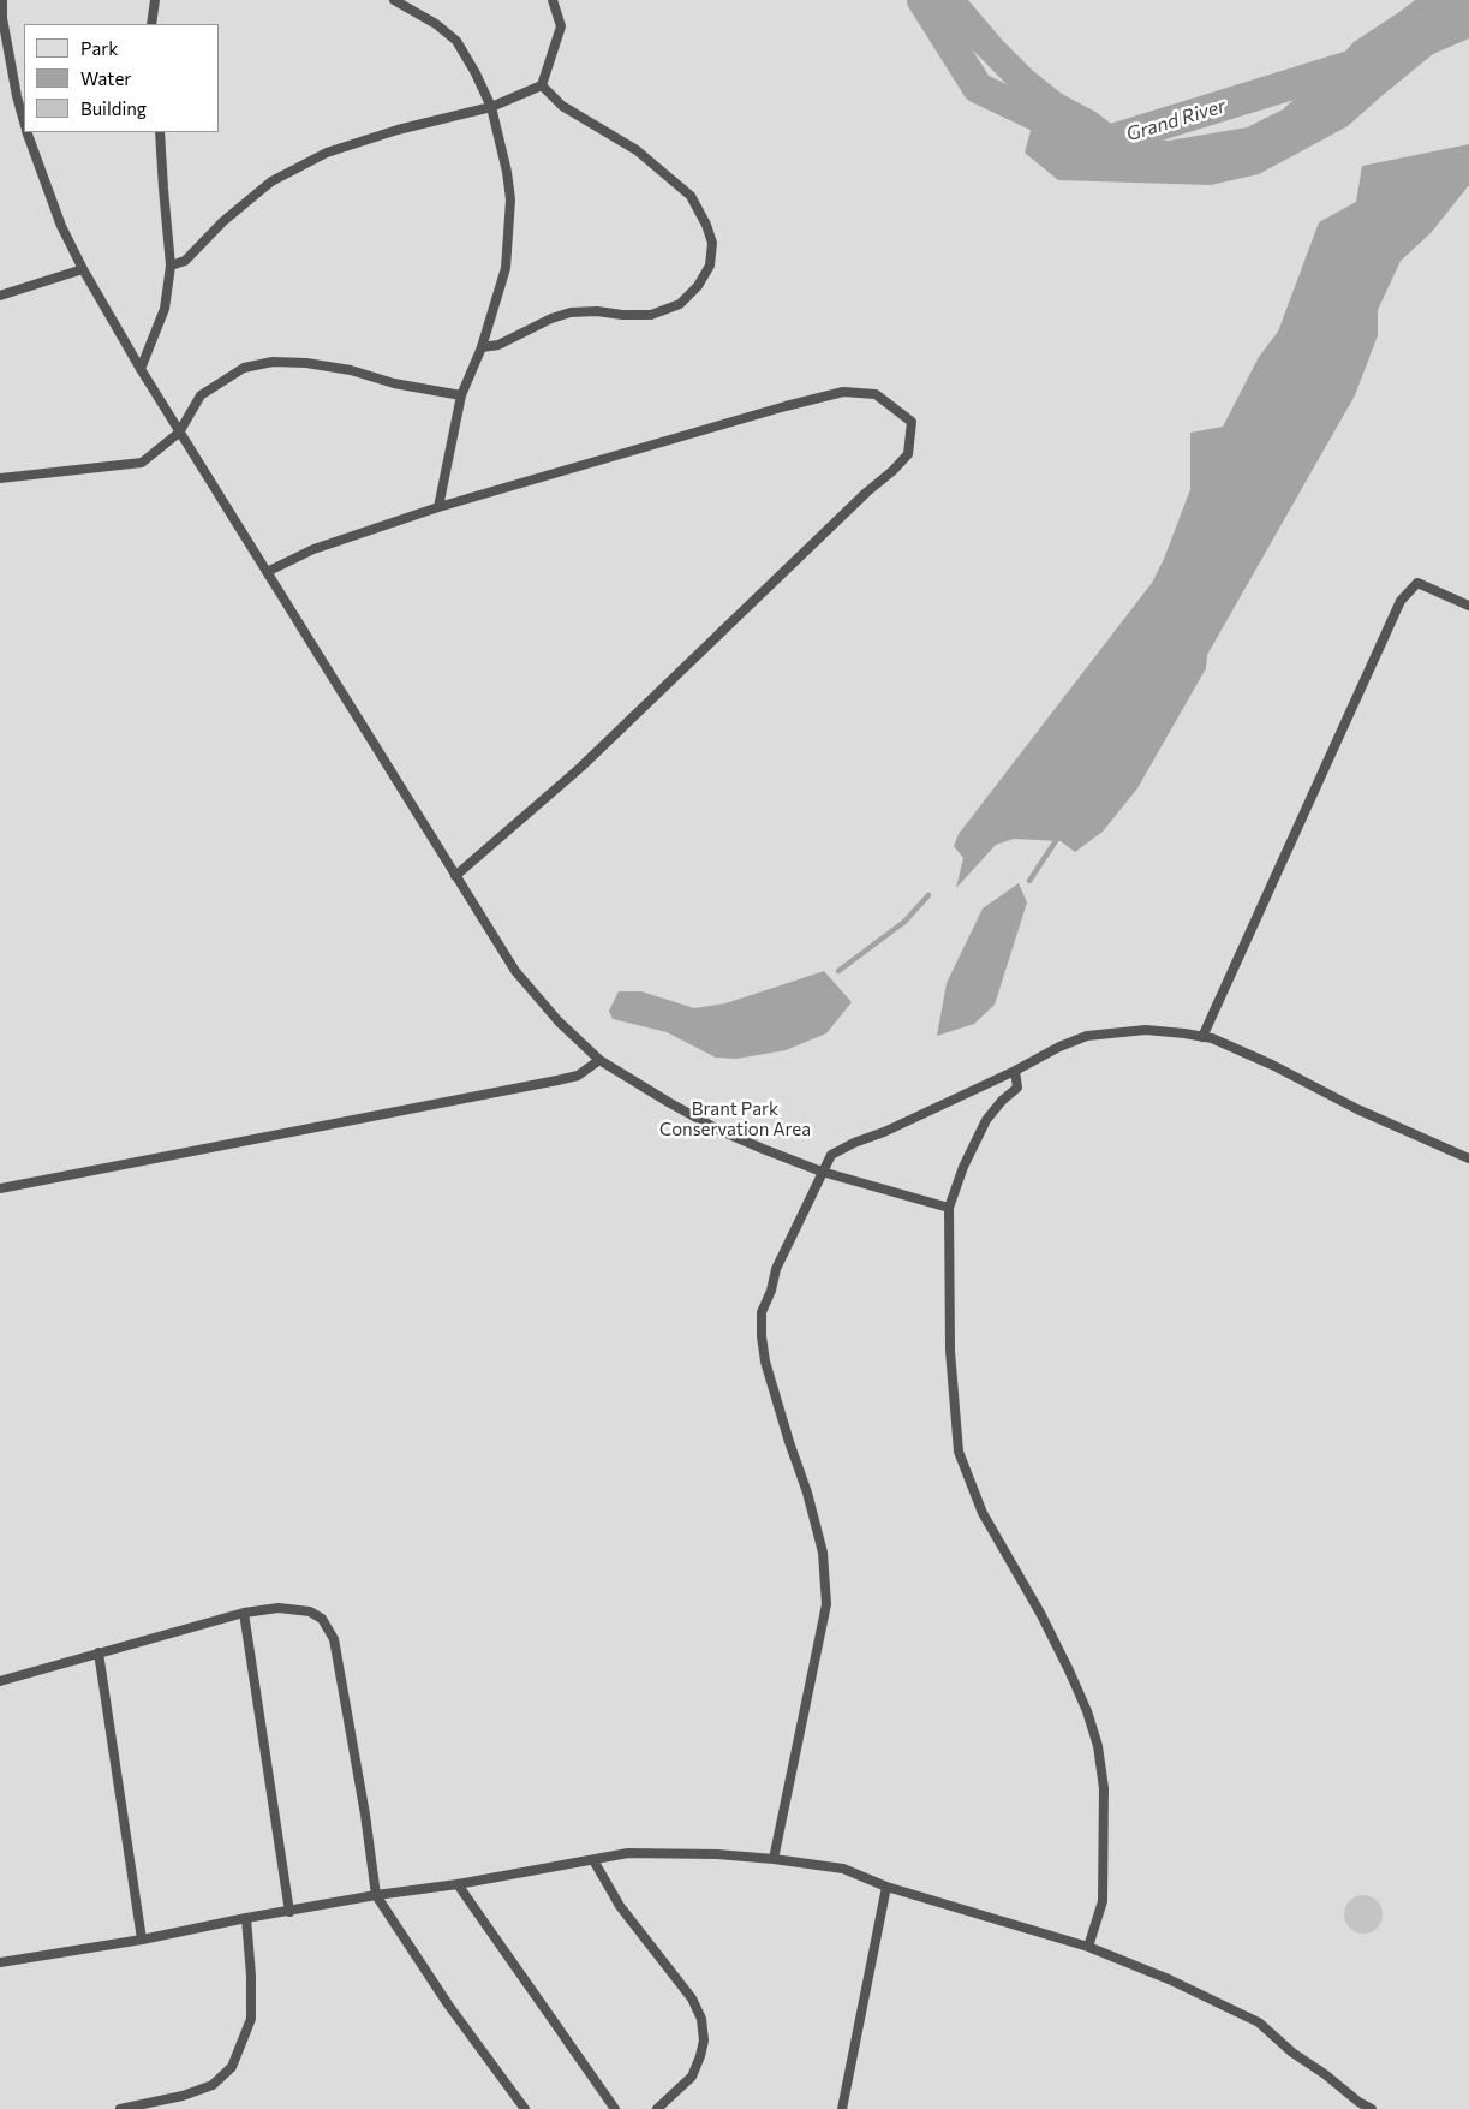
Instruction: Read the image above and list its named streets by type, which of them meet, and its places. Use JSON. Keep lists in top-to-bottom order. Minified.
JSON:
{"water":["Grand River"],"parks":["Brant Park Conservation Area"],"legend":["Park","Water","Building"]}
